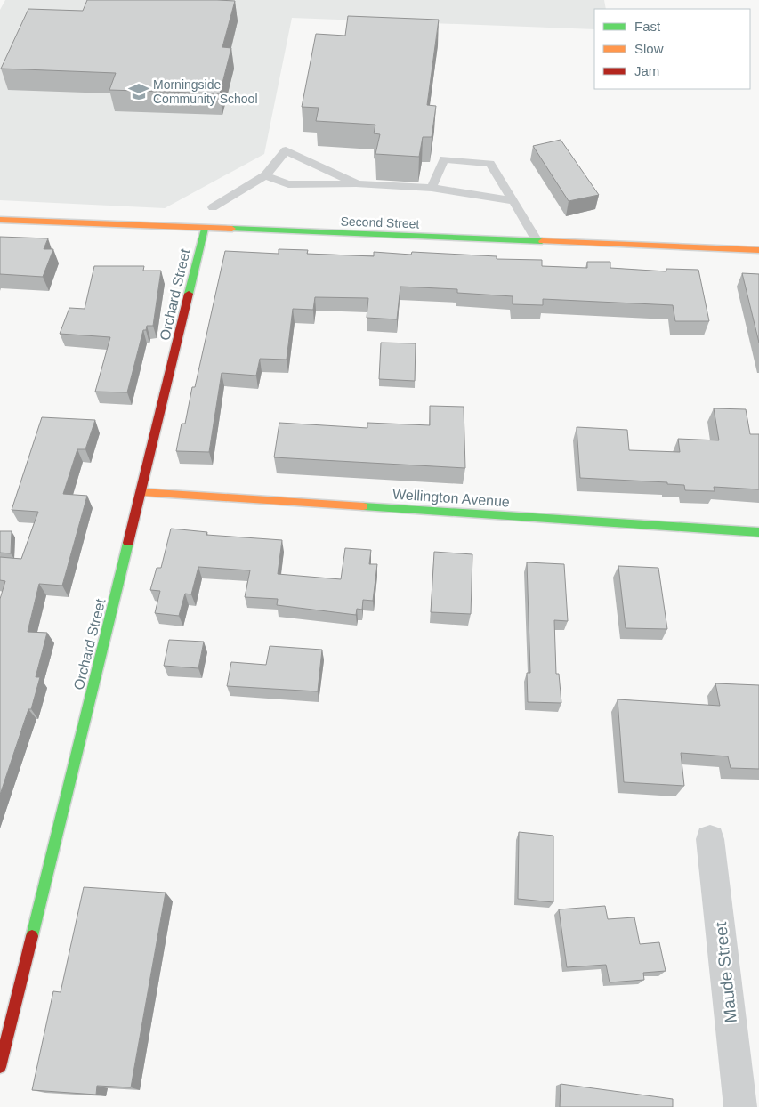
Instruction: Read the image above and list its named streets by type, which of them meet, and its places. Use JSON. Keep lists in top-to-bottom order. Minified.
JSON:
{"streets":{"street":["Second Street","Orchard Street","Wellington Avenue","Maude Street"]},"crossings":[["Second Street","Orchard Street"],["Orchard Street","Wellington Avenue"]],"places":{"school or university":["Morningside Community School"]},"legend":["Fast","Slow","Jam"]}
